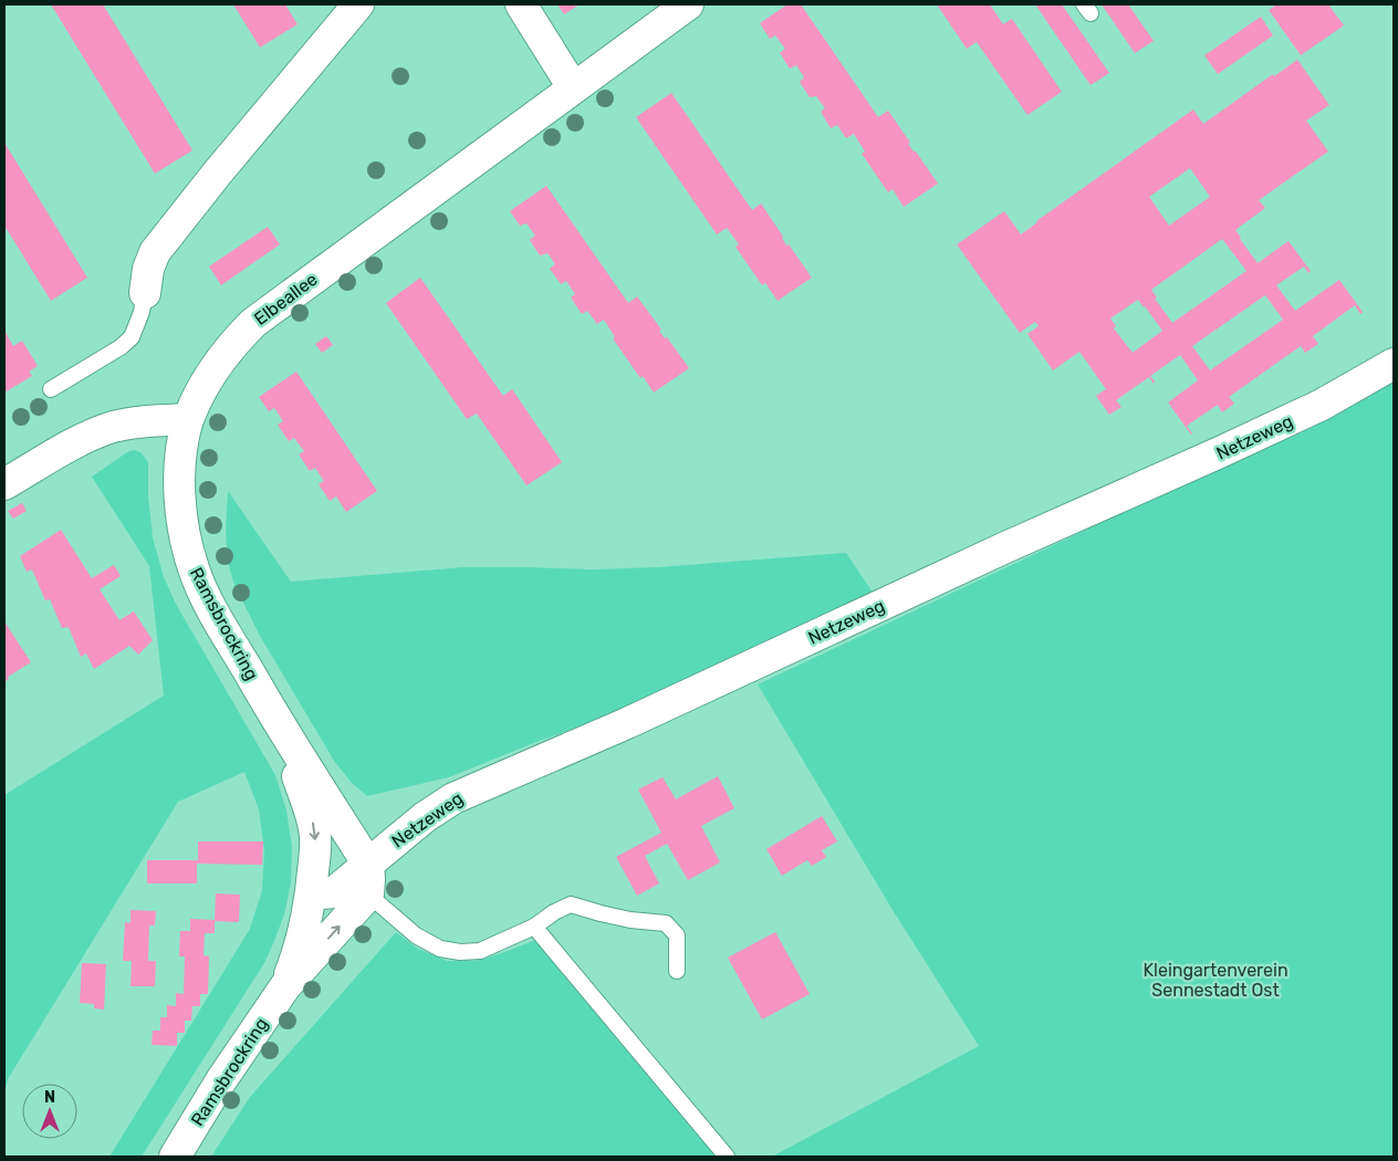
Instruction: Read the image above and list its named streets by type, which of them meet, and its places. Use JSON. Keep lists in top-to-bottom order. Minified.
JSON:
{"streets":{"street":["Elbeallee","Netzeweg","Ramsbrockring"]},"crossings":[["Elbeallee","Ramsbrockring"],["Netzeweg","Ramsbrockring"]],"parks":["Kleingartenverein Sennestadt Ost"],"north":"top"}
